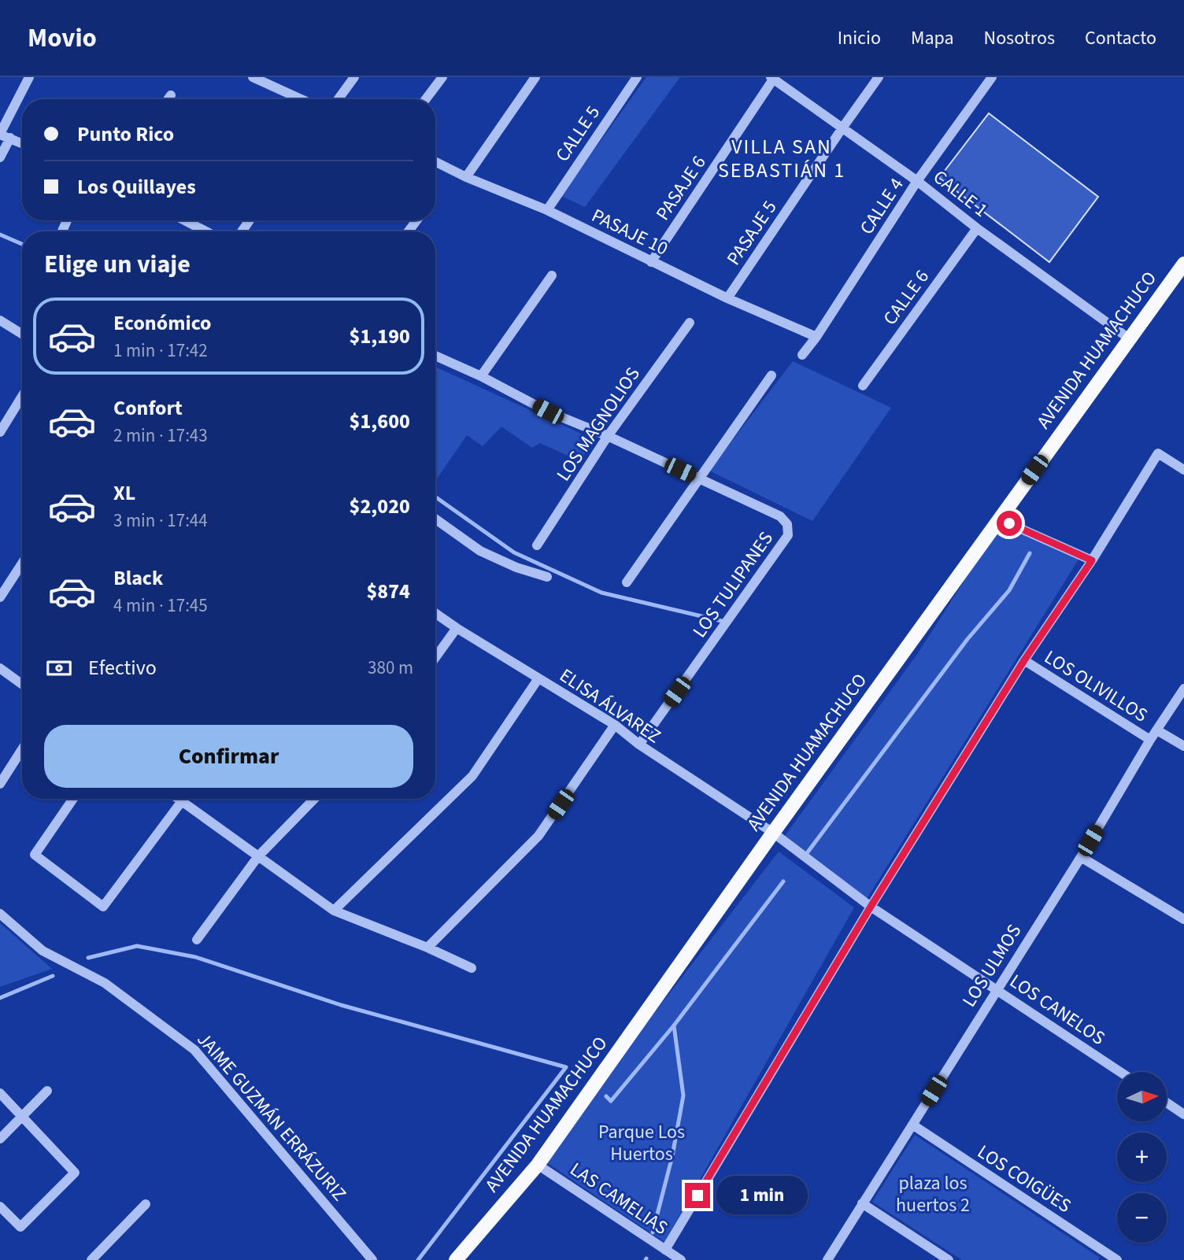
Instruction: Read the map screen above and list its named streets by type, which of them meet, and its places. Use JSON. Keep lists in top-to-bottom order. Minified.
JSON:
{"streets":{"main road":["AVENIDA HUAMACHUCO"],"street":["CALLE 5","PASAJE 6","CALLE 1","CALLE 4","PASAJE 10","PASAJE 5","CALLE 6","LOS MAGNOLIOS","LOS TULIPANES","LOS OLIVILLOS","ELISA ÁLVAREZ","LOS ULMOS","LOS CANELOS","JAIME GUZMÁN ERRÁZURIZ","LOS COIGÜES","LAS CAMELIAS"]},"crossings":[["CALLE 5","PASAJE 10"],["PASAJE 6","CALLE 1"],["PASAJE 6","PASAJE 10"],["CALLE 1","CALLE 4"],["CALLE 1","PASAJE 5"],["CALLE 1","CALLE 6"],["CALLE 1","AVENIDA HUAMACHUCO"],["CALLE 4","PASAJE 10"],["PASAJE 10","PASAJE 5"],["AVENIDA HUAMACHUCO","ELISA ÁLVAREZ"],["AVENIDA HUAMACHUCO","LOS CANELOS"],["AVENIDA HUAMACHUCO","LAS CAMELIAS"],["LOS MAGNOLIOS","LOS TULIPANES"],["LOS TULIPANES","ELISA ÁLVAREZ"],["LOS OLIVILLOS","LOS ULMOS"],["ELISA ÁLVAREZ","LOS CANELOS"],["LOS ULMOS","LOS CANELOS"],["LOS ULMOS","LOS COIGÜES"]],"districts":["VILLA SAN SEBASTIÁN 1"],"parks":["Parque Los Huertos","plaza los huertos 2"],"north":"right","page":{"header":"Movio","nav":["Inicio","Mapa","Nosotros","Contacto"],"banner":["Punto Rico","Los Quillayes"],"heading":"Elige un viaje","list":[{"name":"Económico","note":"1 min · 17:42","value":"$1,190"},{"name":"Confort","note":"2 min · 17:43","value":"$1,600"},{"name":"XL","note":"3 min · 17:44","value":"$2,020"},{"name":"Black","note":"4 min · 17:45","value":"$874"}],"pay":["Efectivo","380 m"],"buttons":"Confirmar","map_buttons":["+","−"],"bubble":"1 min"}}
